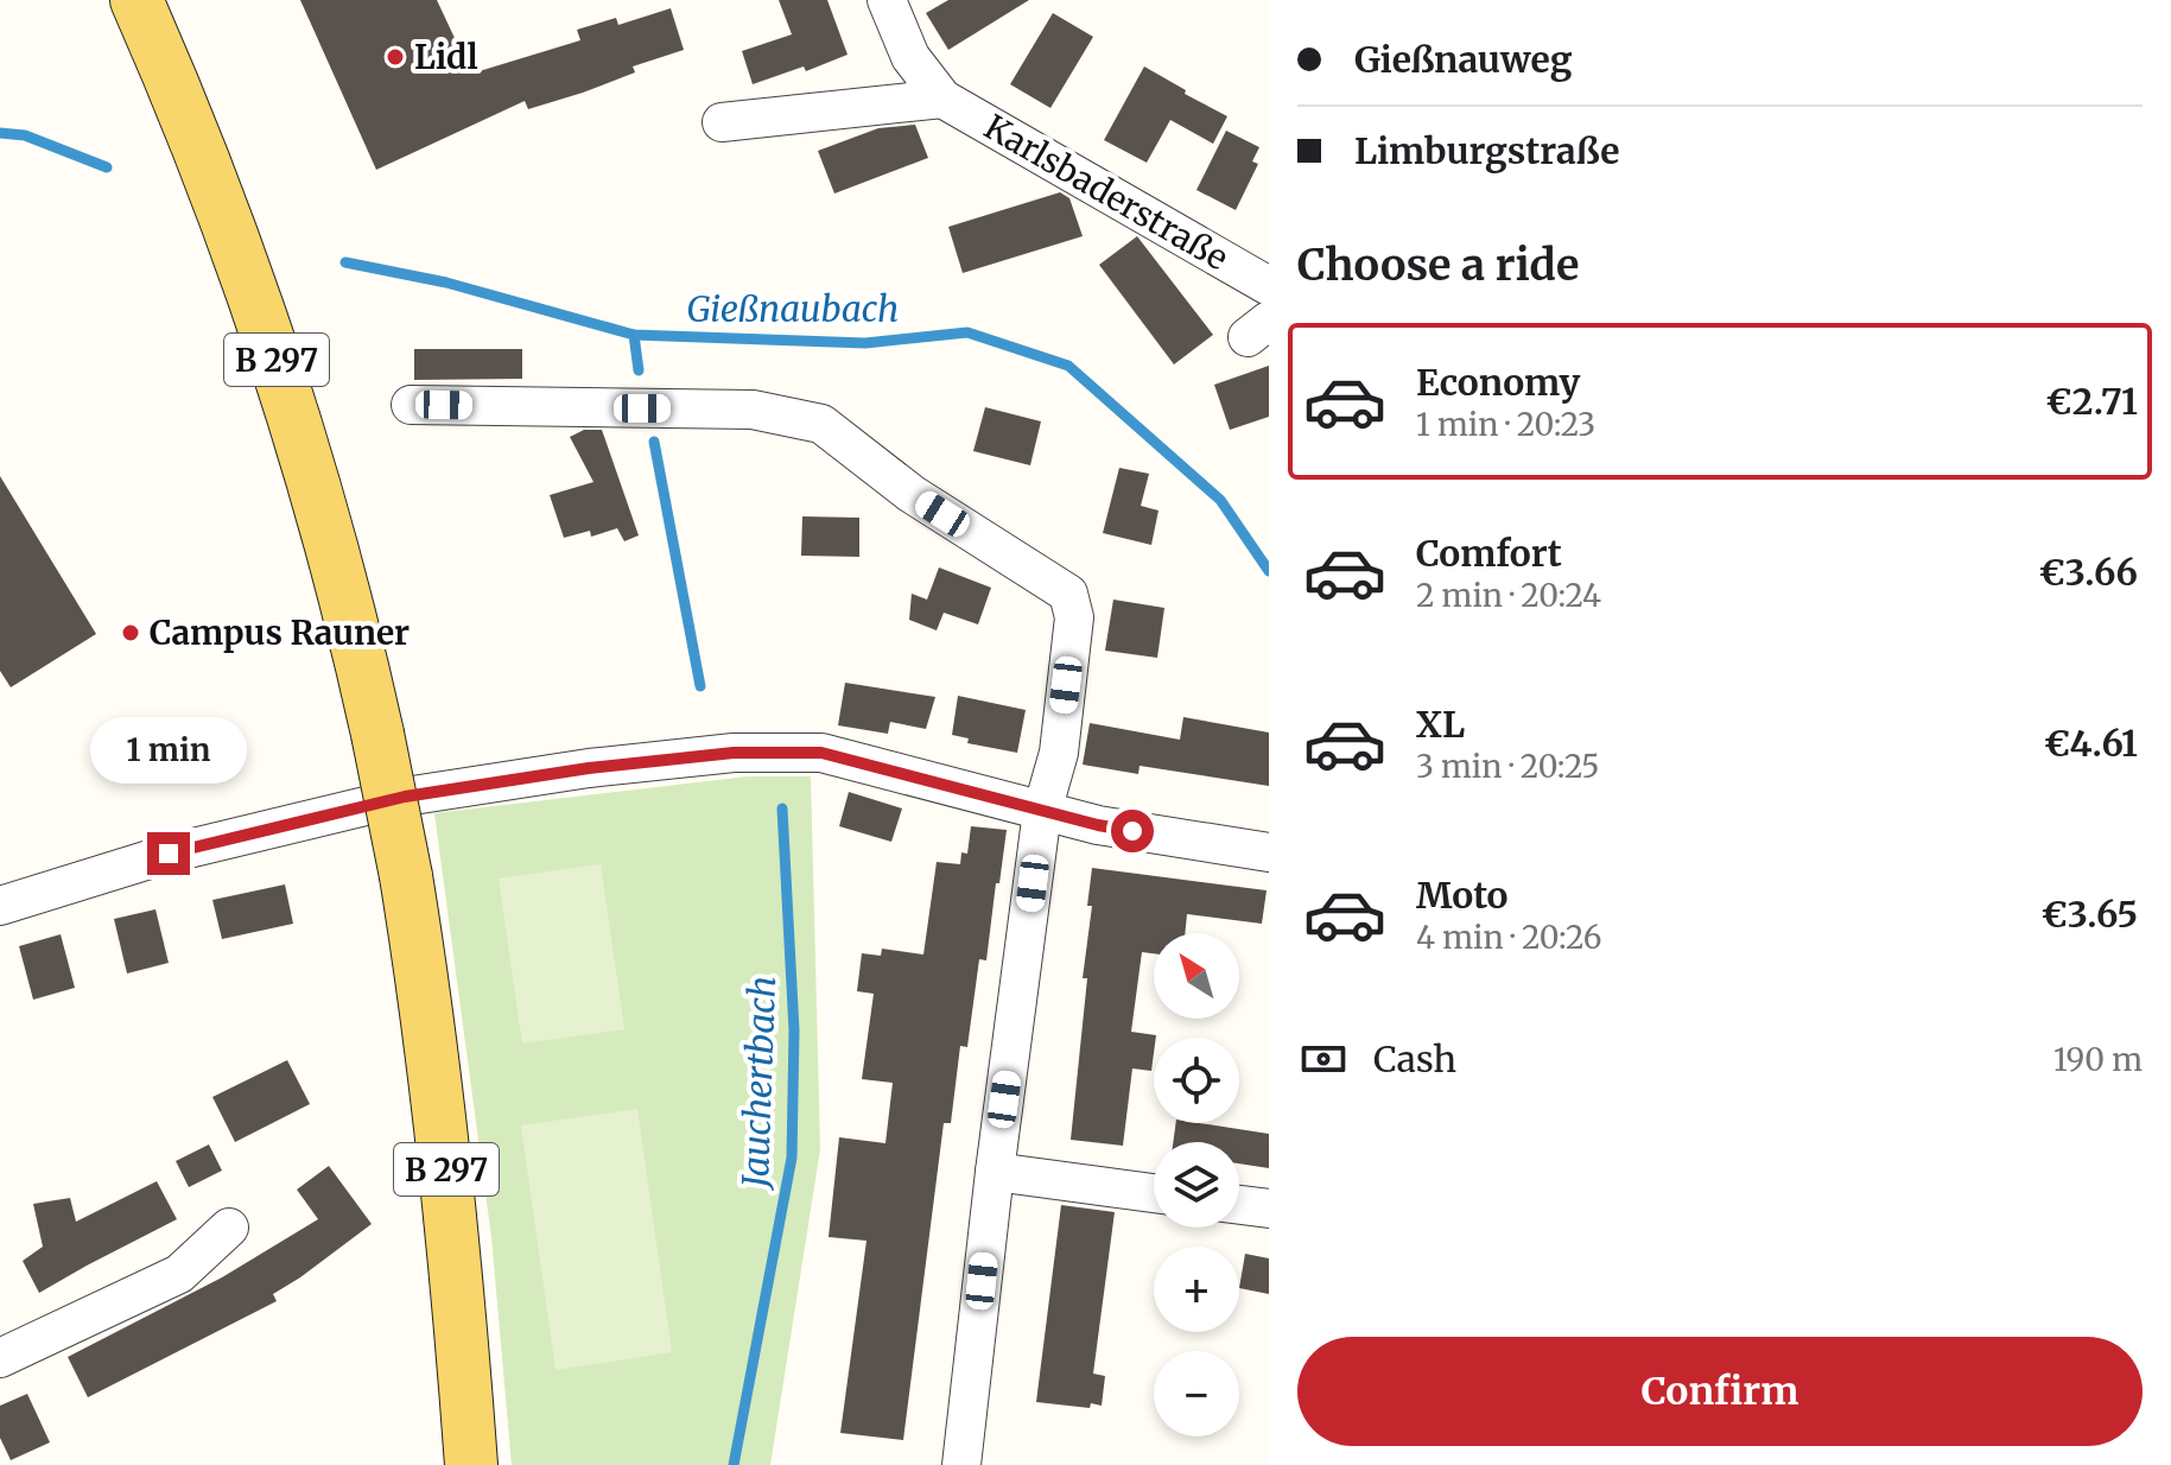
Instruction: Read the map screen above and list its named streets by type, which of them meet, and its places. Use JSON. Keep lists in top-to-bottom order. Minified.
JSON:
{"streets":{"main road":["B 297"],"street":["Karlsbaderstraße"]},"water":["Gießnaubach","Jauchertbach"],"places":["Lidl","Campus Rauner"],"north":"top left","page":{"banner":["Gießnauweg","Limburgstraße"],"heading":"Choose a ride","list":[{"name":"Economy","note":"1 min · 20:23","value":"€2.71"},{"name":"Comfort","note":"2 min · 20:24","value":"€3.66"},{"name":"XL","note":"3 min · 20:25","value":"€4.61"},{"name":"Moto","note":"4 min · 20:26","value":"€3.65"}],"bubble":"1 min","map_buttons":["+","−"],"pay":["Cash","190 m"],"buttons":"Confirm"}}
